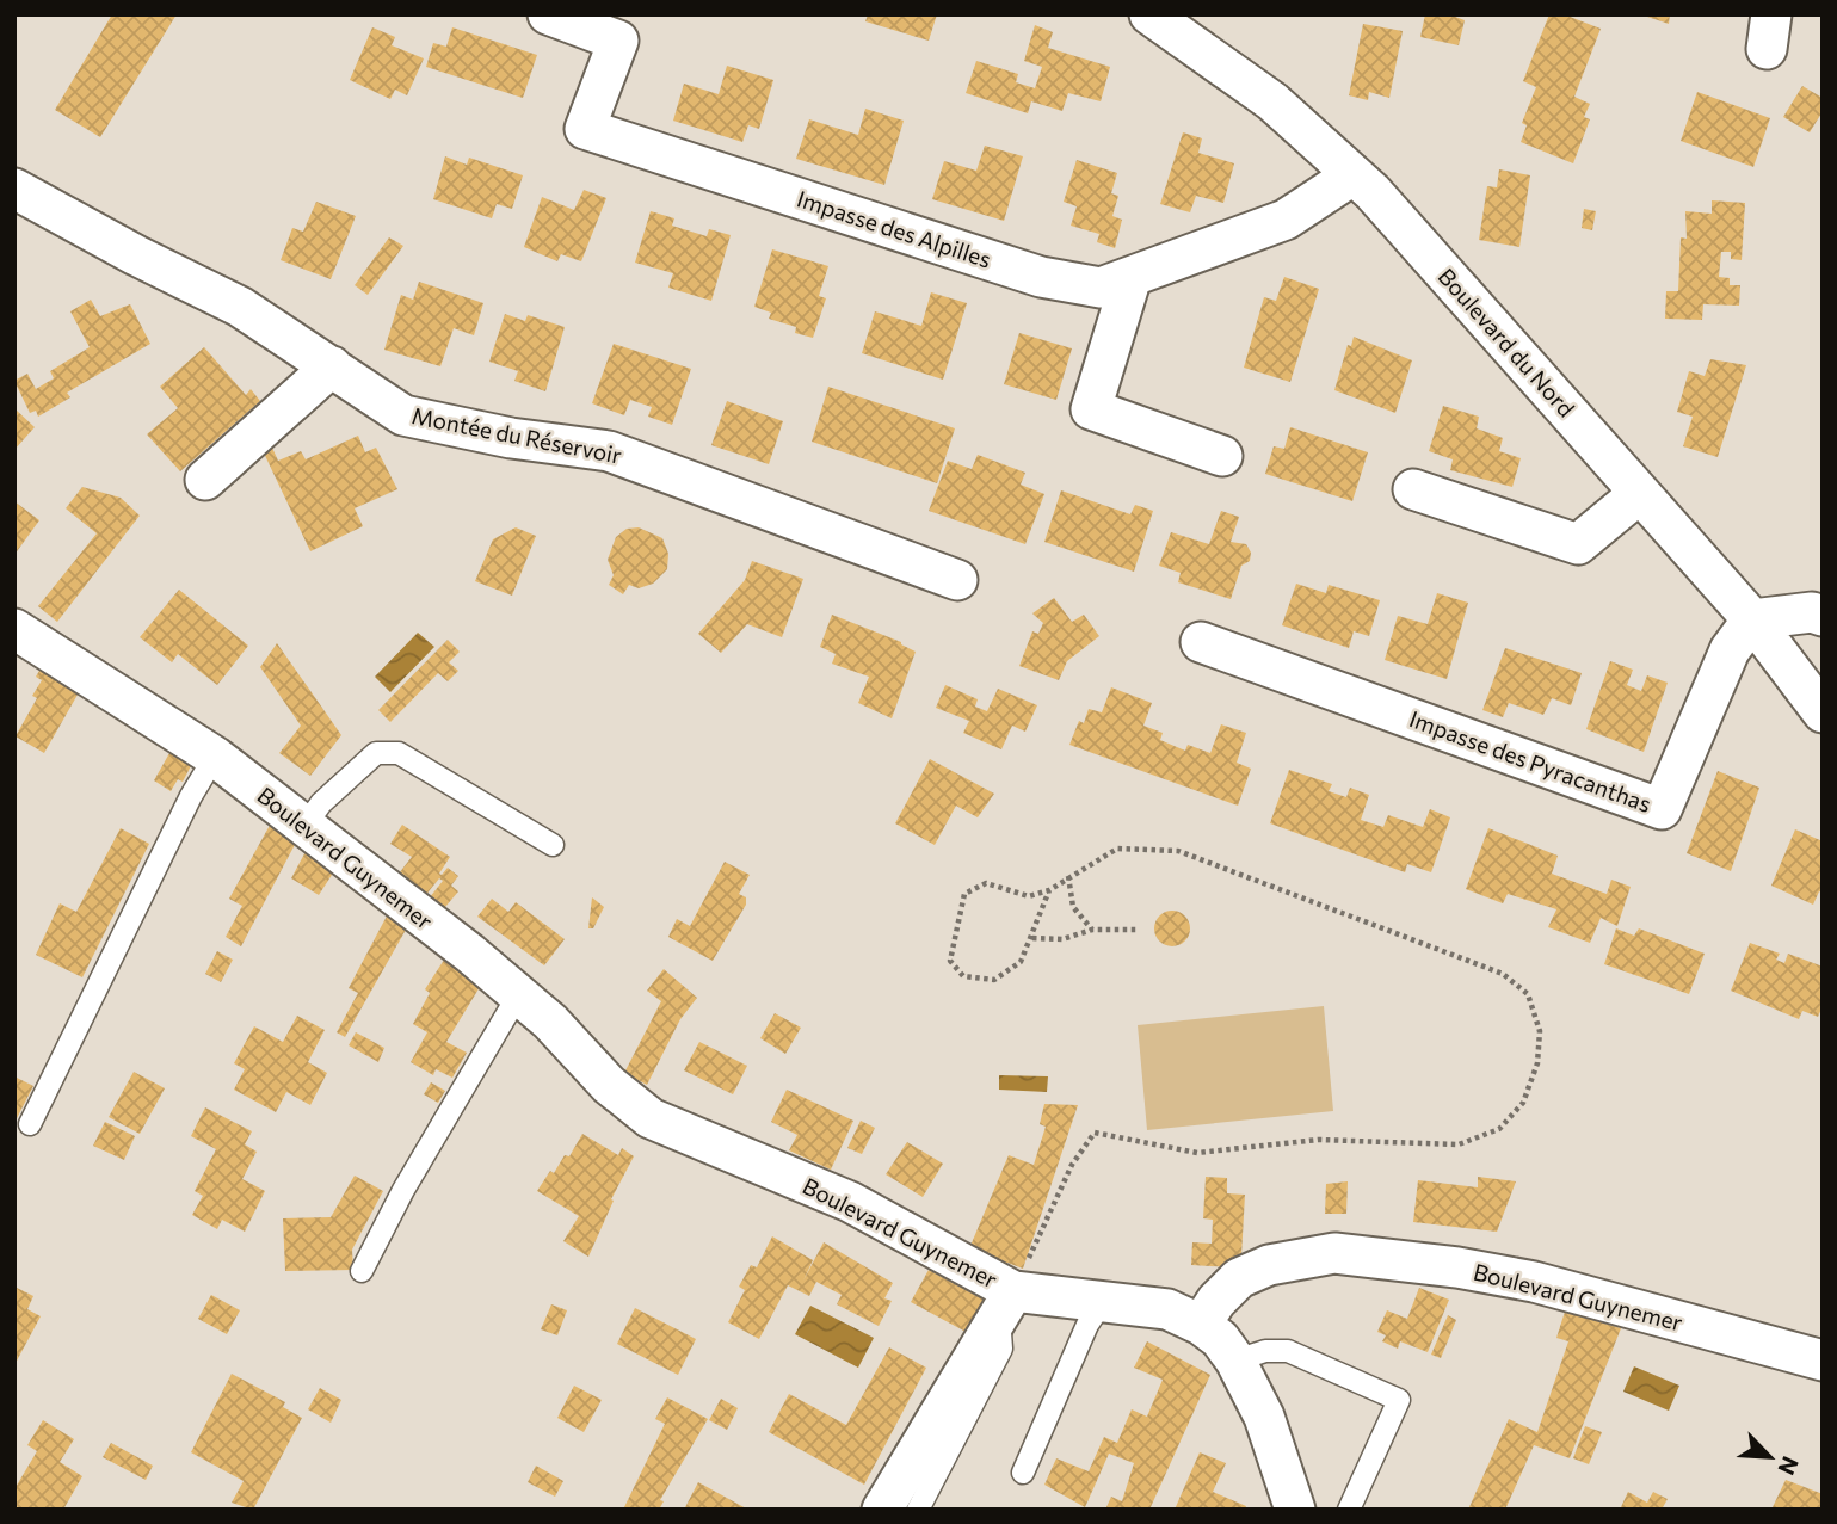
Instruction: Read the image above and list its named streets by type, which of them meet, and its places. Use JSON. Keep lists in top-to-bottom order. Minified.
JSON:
{"streets":{"street":["Impasse des Alpilles","Boulevard du Nord","Montée du Réservoir","Impasse des Pyracanthas","Boulevard Guynemer"]},"crossings":[["Impasse des Alpilles","Boulevard du Nord"],["Boulevard du Nord","Impasse des Pyracanthas"]],"north":"bottom right"}
